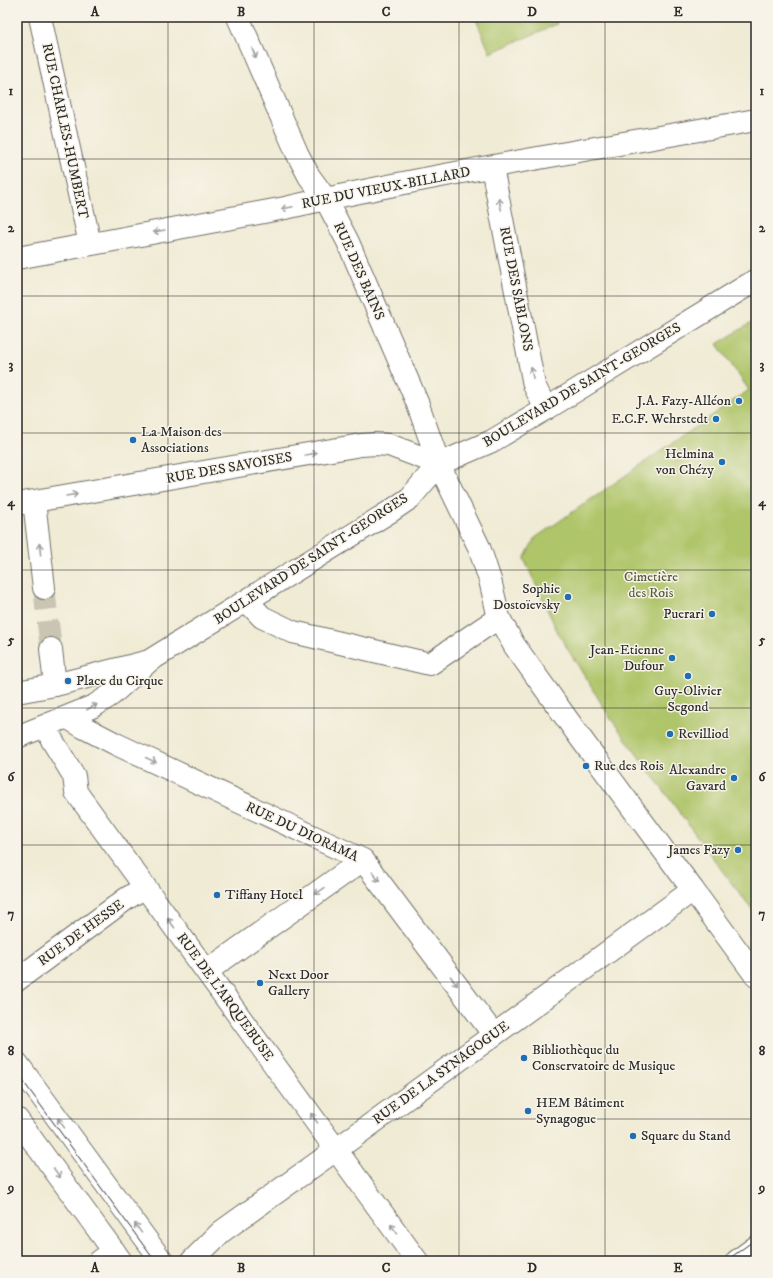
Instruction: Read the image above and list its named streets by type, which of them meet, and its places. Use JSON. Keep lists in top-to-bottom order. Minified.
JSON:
{"streets":{"street":["RUE CHARLES-HUMBERT","RUE DU VIEUX-BILLARD","RUE DES BAINS","RUE DES SABLONS","BOULEVARD DE SAINT-GEORGES","RUE DES SAVOISES","RUE DU DIORAMA","RUE DE HESSE","RUE DE L'ARQUEBUSE","RUE DE LA SYNAGOGUE"]},"crossings":[["RUE CHARLES-HUMBERT","RUE DU VIEUX-BILLARD"],["RUE DU VIEUX-BILLARD","RUE DES BAINS"],["RUE DU VIEUX-BILLARD","RUE DES SABLONS"],["RUE DES BAINS","BOULEVARD DE SAINT-GEORGES"],["RUE DES BAINS","RUE DES SAVOISES"],["RUE DES SABLONS","BOULEVARD DE SAINT-GEORGES"],["BOULEVARD DE SAINT-GEORGES","RUE DES SAVOISES"],["RUE DU DIORAMA","RUE DE LA SYNAGOGUE"],["RUE DE HESSE","RUE DE L'ARQUEBUSE"],["RUE DE L'ARQUEBUSE","RUE DE LA SYNAGOGUE"]],"one_way":["RUE DES BAINS","RUE DES SABLONS","RUE DES SAVOISES","RUE DU DIORAMA","RUE DE L'ARQUEBUSE"],"parks":["Cimetière des Rois"],"places":["J.A. Fazy-Alléon","E.C.F. Wehrstedt","La Maison des Associations","Helmina von Chézy","Sophie Dostoïevsky","Puerari","Jean-Etienne Dufour","Guy-Olivier Segond","Place du Cirque","Revilliod","Rue des Rois","Alexandre Gavard","James Fazy","Tiffany Hotel","Next Door Gallery","Bibliothèque du Conservatoire de Musique","HEM Bâtiment Synagogue","Square du Stand"],"grid":{"columns":["A","B","C","D","E"],"rows":["1","2","3","4","5","6","7","8","9"]}}
